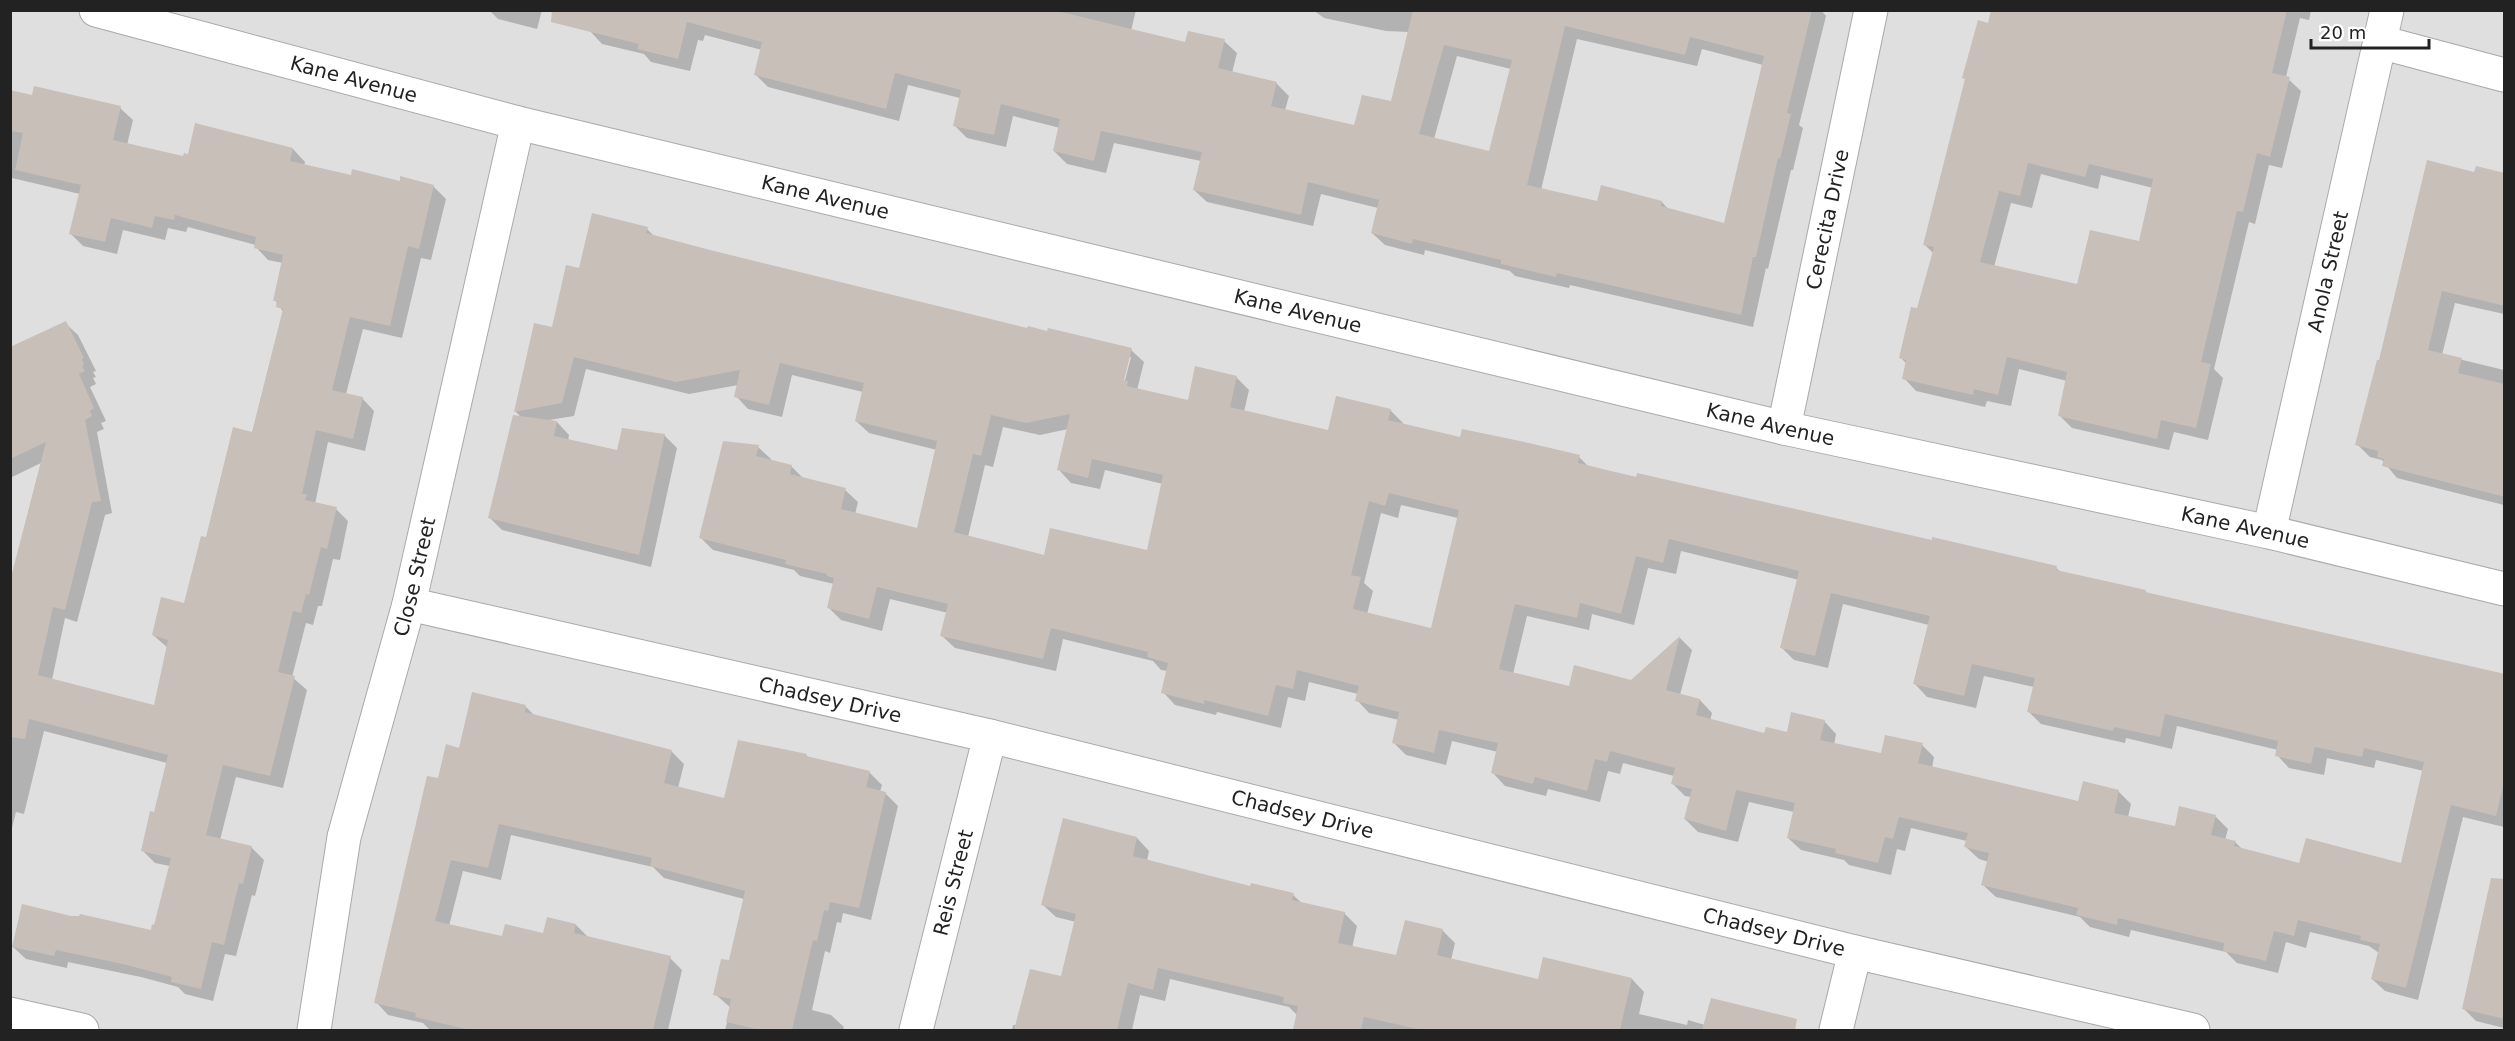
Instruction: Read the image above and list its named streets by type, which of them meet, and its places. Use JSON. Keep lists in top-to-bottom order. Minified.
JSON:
{"streets":{"street":["Kane Avenue","Cerecita Drive","Anola Street","Close Street","Chadsey Drive","Reis Street"]},"crossings":[["Kane Avenue","Cerecita Drive"],["Kane Avenue","Anola Street"],["Kane Avenue","Close Street"],["Close Street","Chadsey Drive"],["Chadsey Drive","Reis Street"]],"scale_bar":"20 m"}
